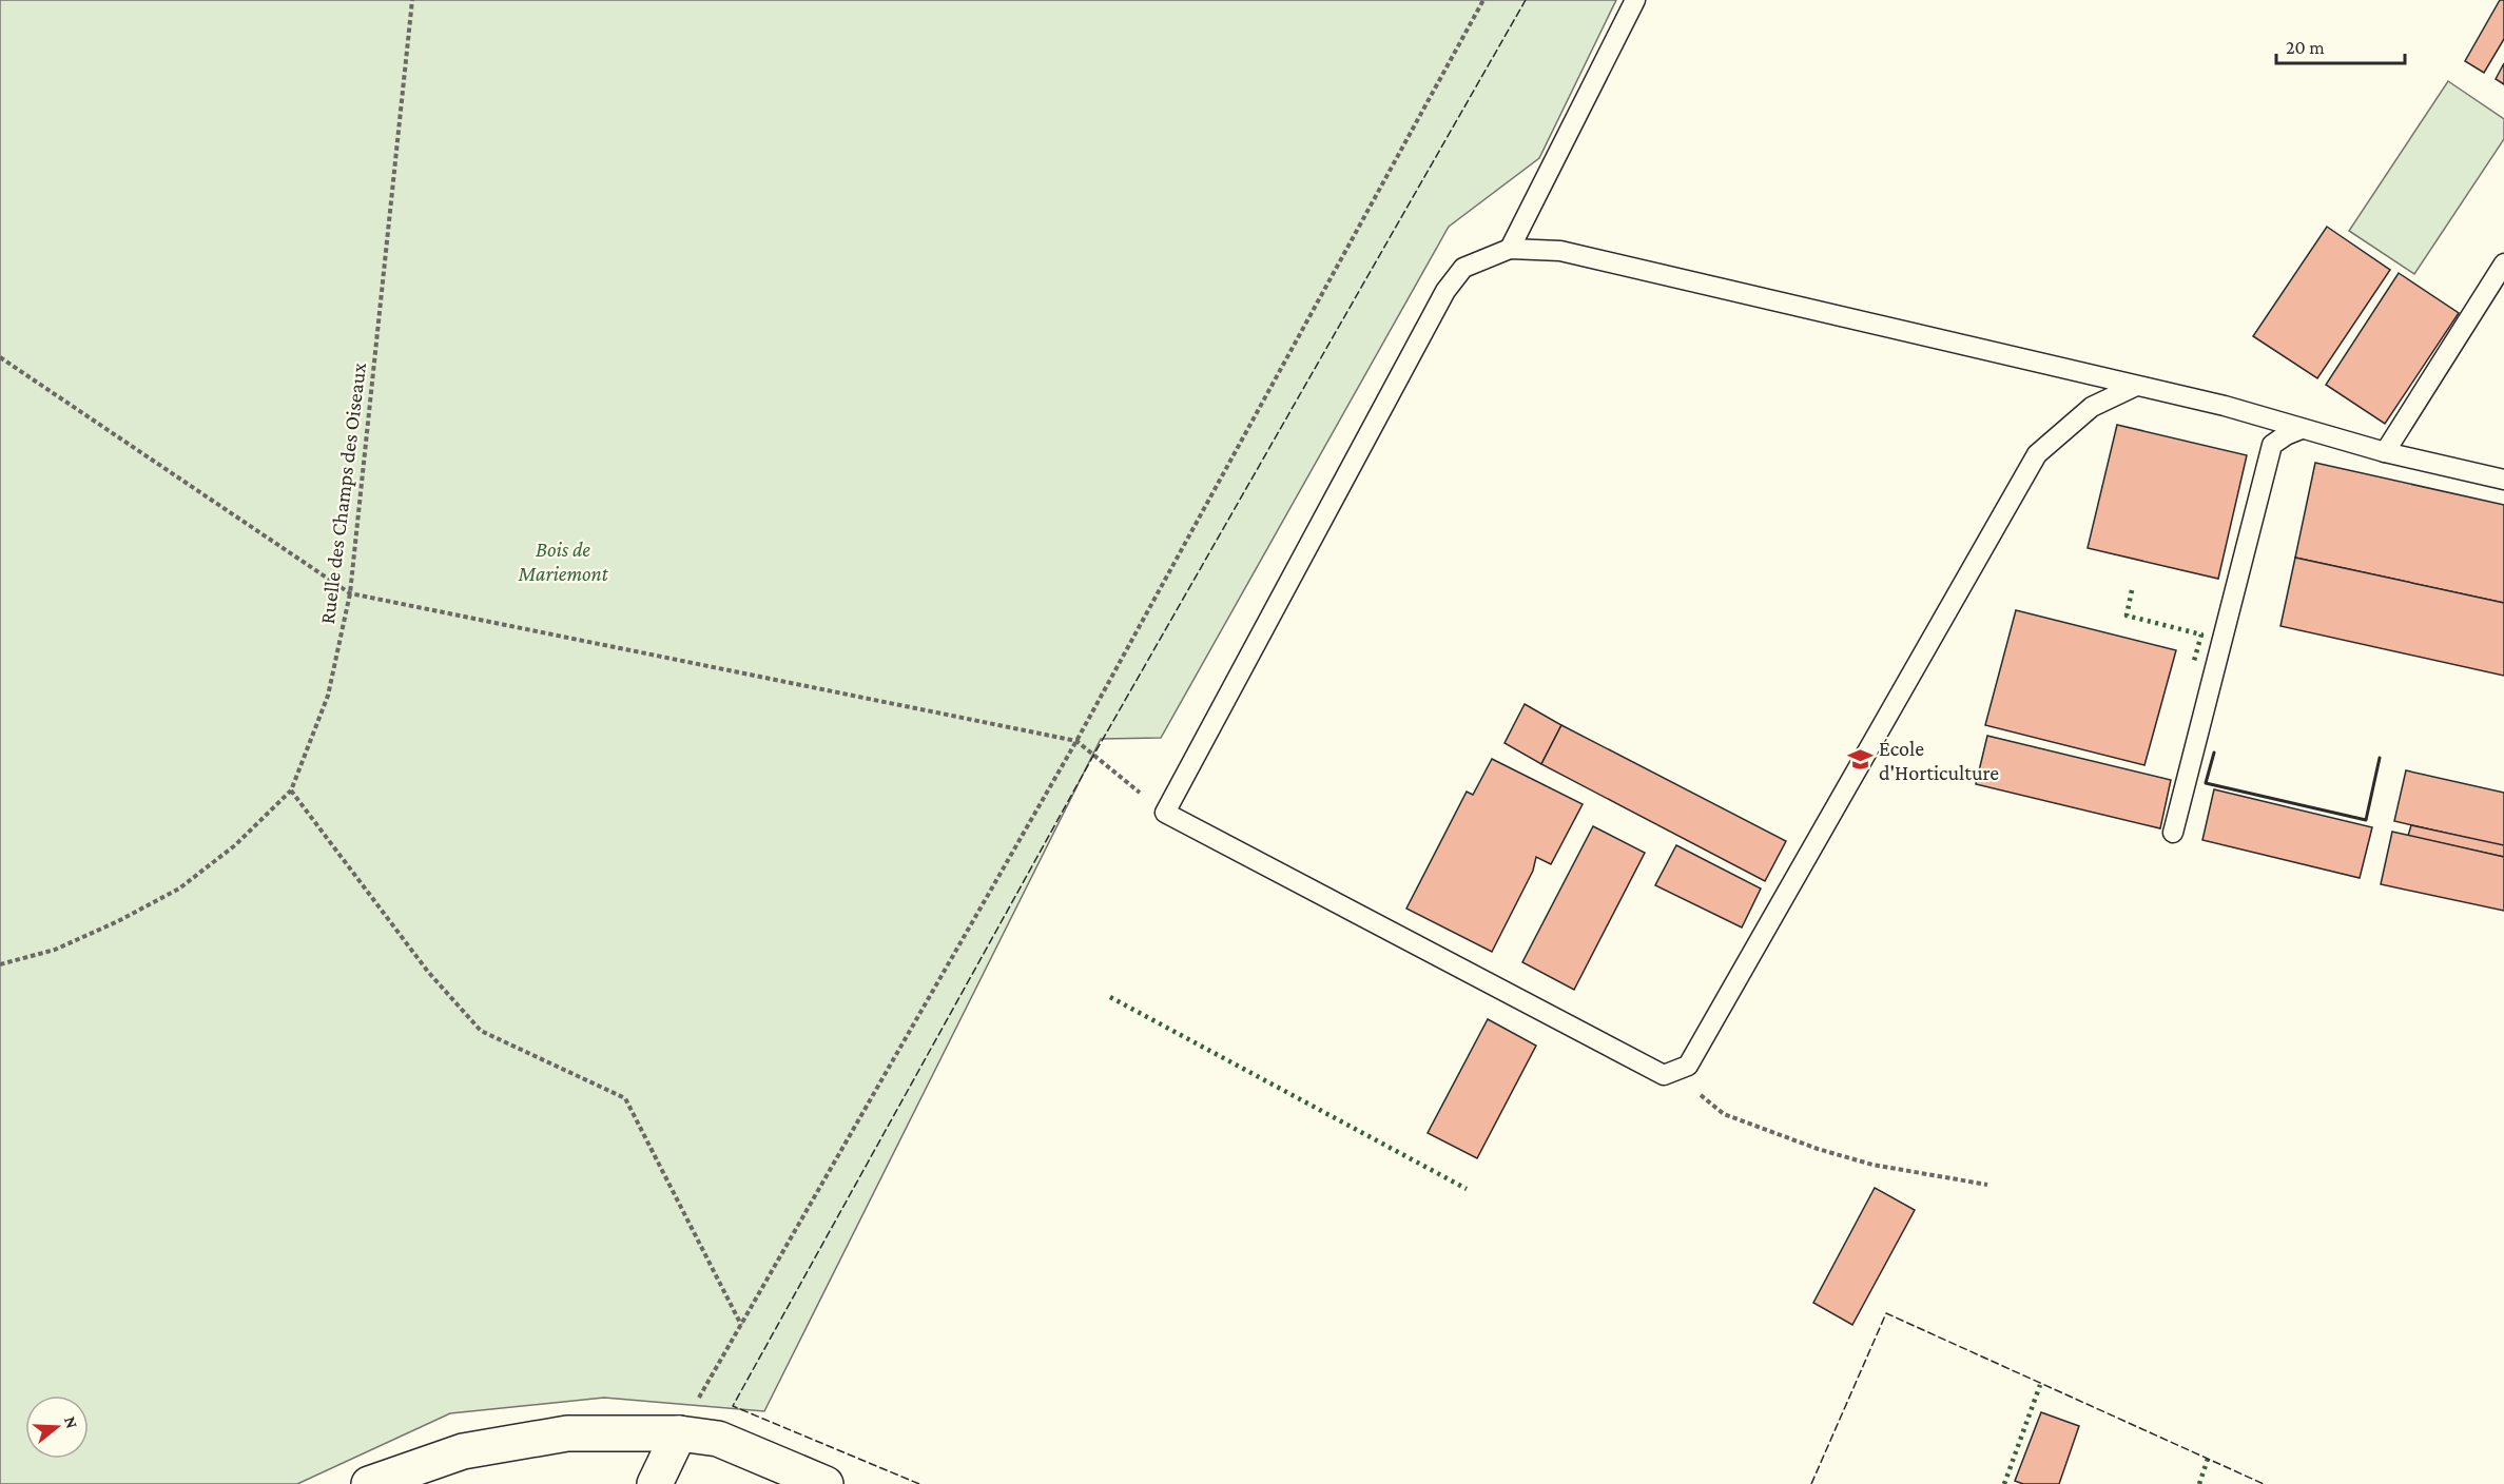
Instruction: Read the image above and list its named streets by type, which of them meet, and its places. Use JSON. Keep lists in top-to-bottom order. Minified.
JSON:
{"streets":{"path":["Ruelle des Champs des Oiseaux"]},"parks":["Bois de Mariemont"],"places":{"school or university":["École d'Horticulture"]},"scale_bar":"20 m","north":"right"}
